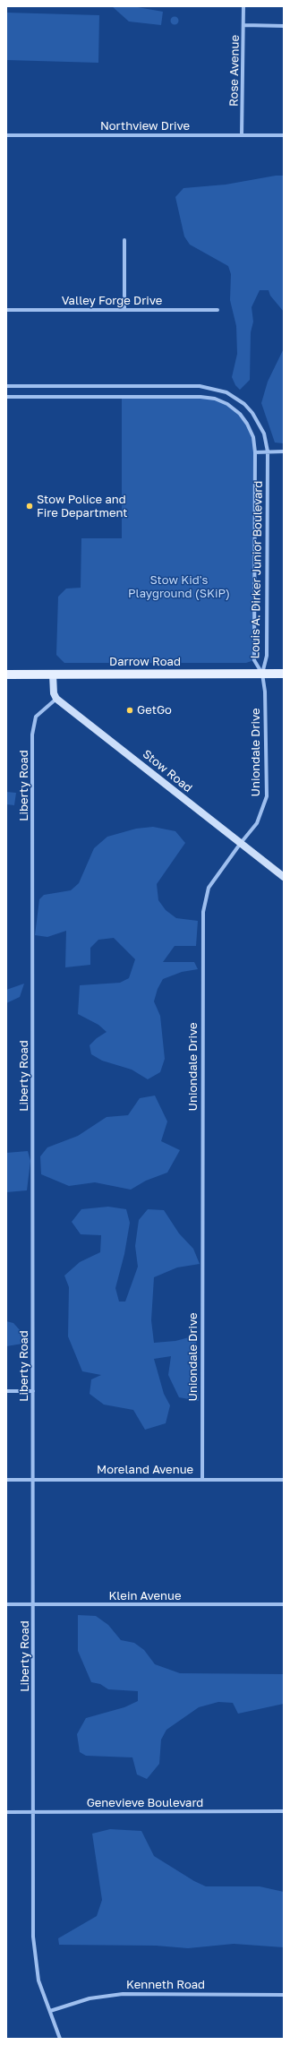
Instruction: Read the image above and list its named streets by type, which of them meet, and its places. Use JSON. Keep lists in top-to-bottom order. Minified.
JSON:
{"streets":{"main road":["Darrow Road"],"street":["Rose Avenue","Northview Drive","Valley Forge Drive","Louis A. Dirker Junior Boulevard","Uniondale Drive","Stow Road","Liberty Road","Moreland Avenue","Klein Avenue","Genevieve Boulevard","Kenneth Road"]},"crossings":[["Rose Avenue","Northview Drive"],["Louis A. Dirker Junior Boulevard","Darrow Road"],["Louis A. Dirker Junior Boulevard","Uniondale Drive"],["Darrow Road","Uniondale Drive"],["Uniondale Drive","Stow Road"],["Uniondale Drive","Moreland Avenue"],["Stow Road","Liberty Road"],["Liberty Road","Moreland Avenue"],["Liberty Road","Klein Avenue"],["Liberty Road","Genevieve Boulevard"],["Liberty Road","Kenneth Road"]],"parks":["Stow Kid's Playground (SKiP)"],"places":["Stow Police and Fire Department","GetGo"]}
